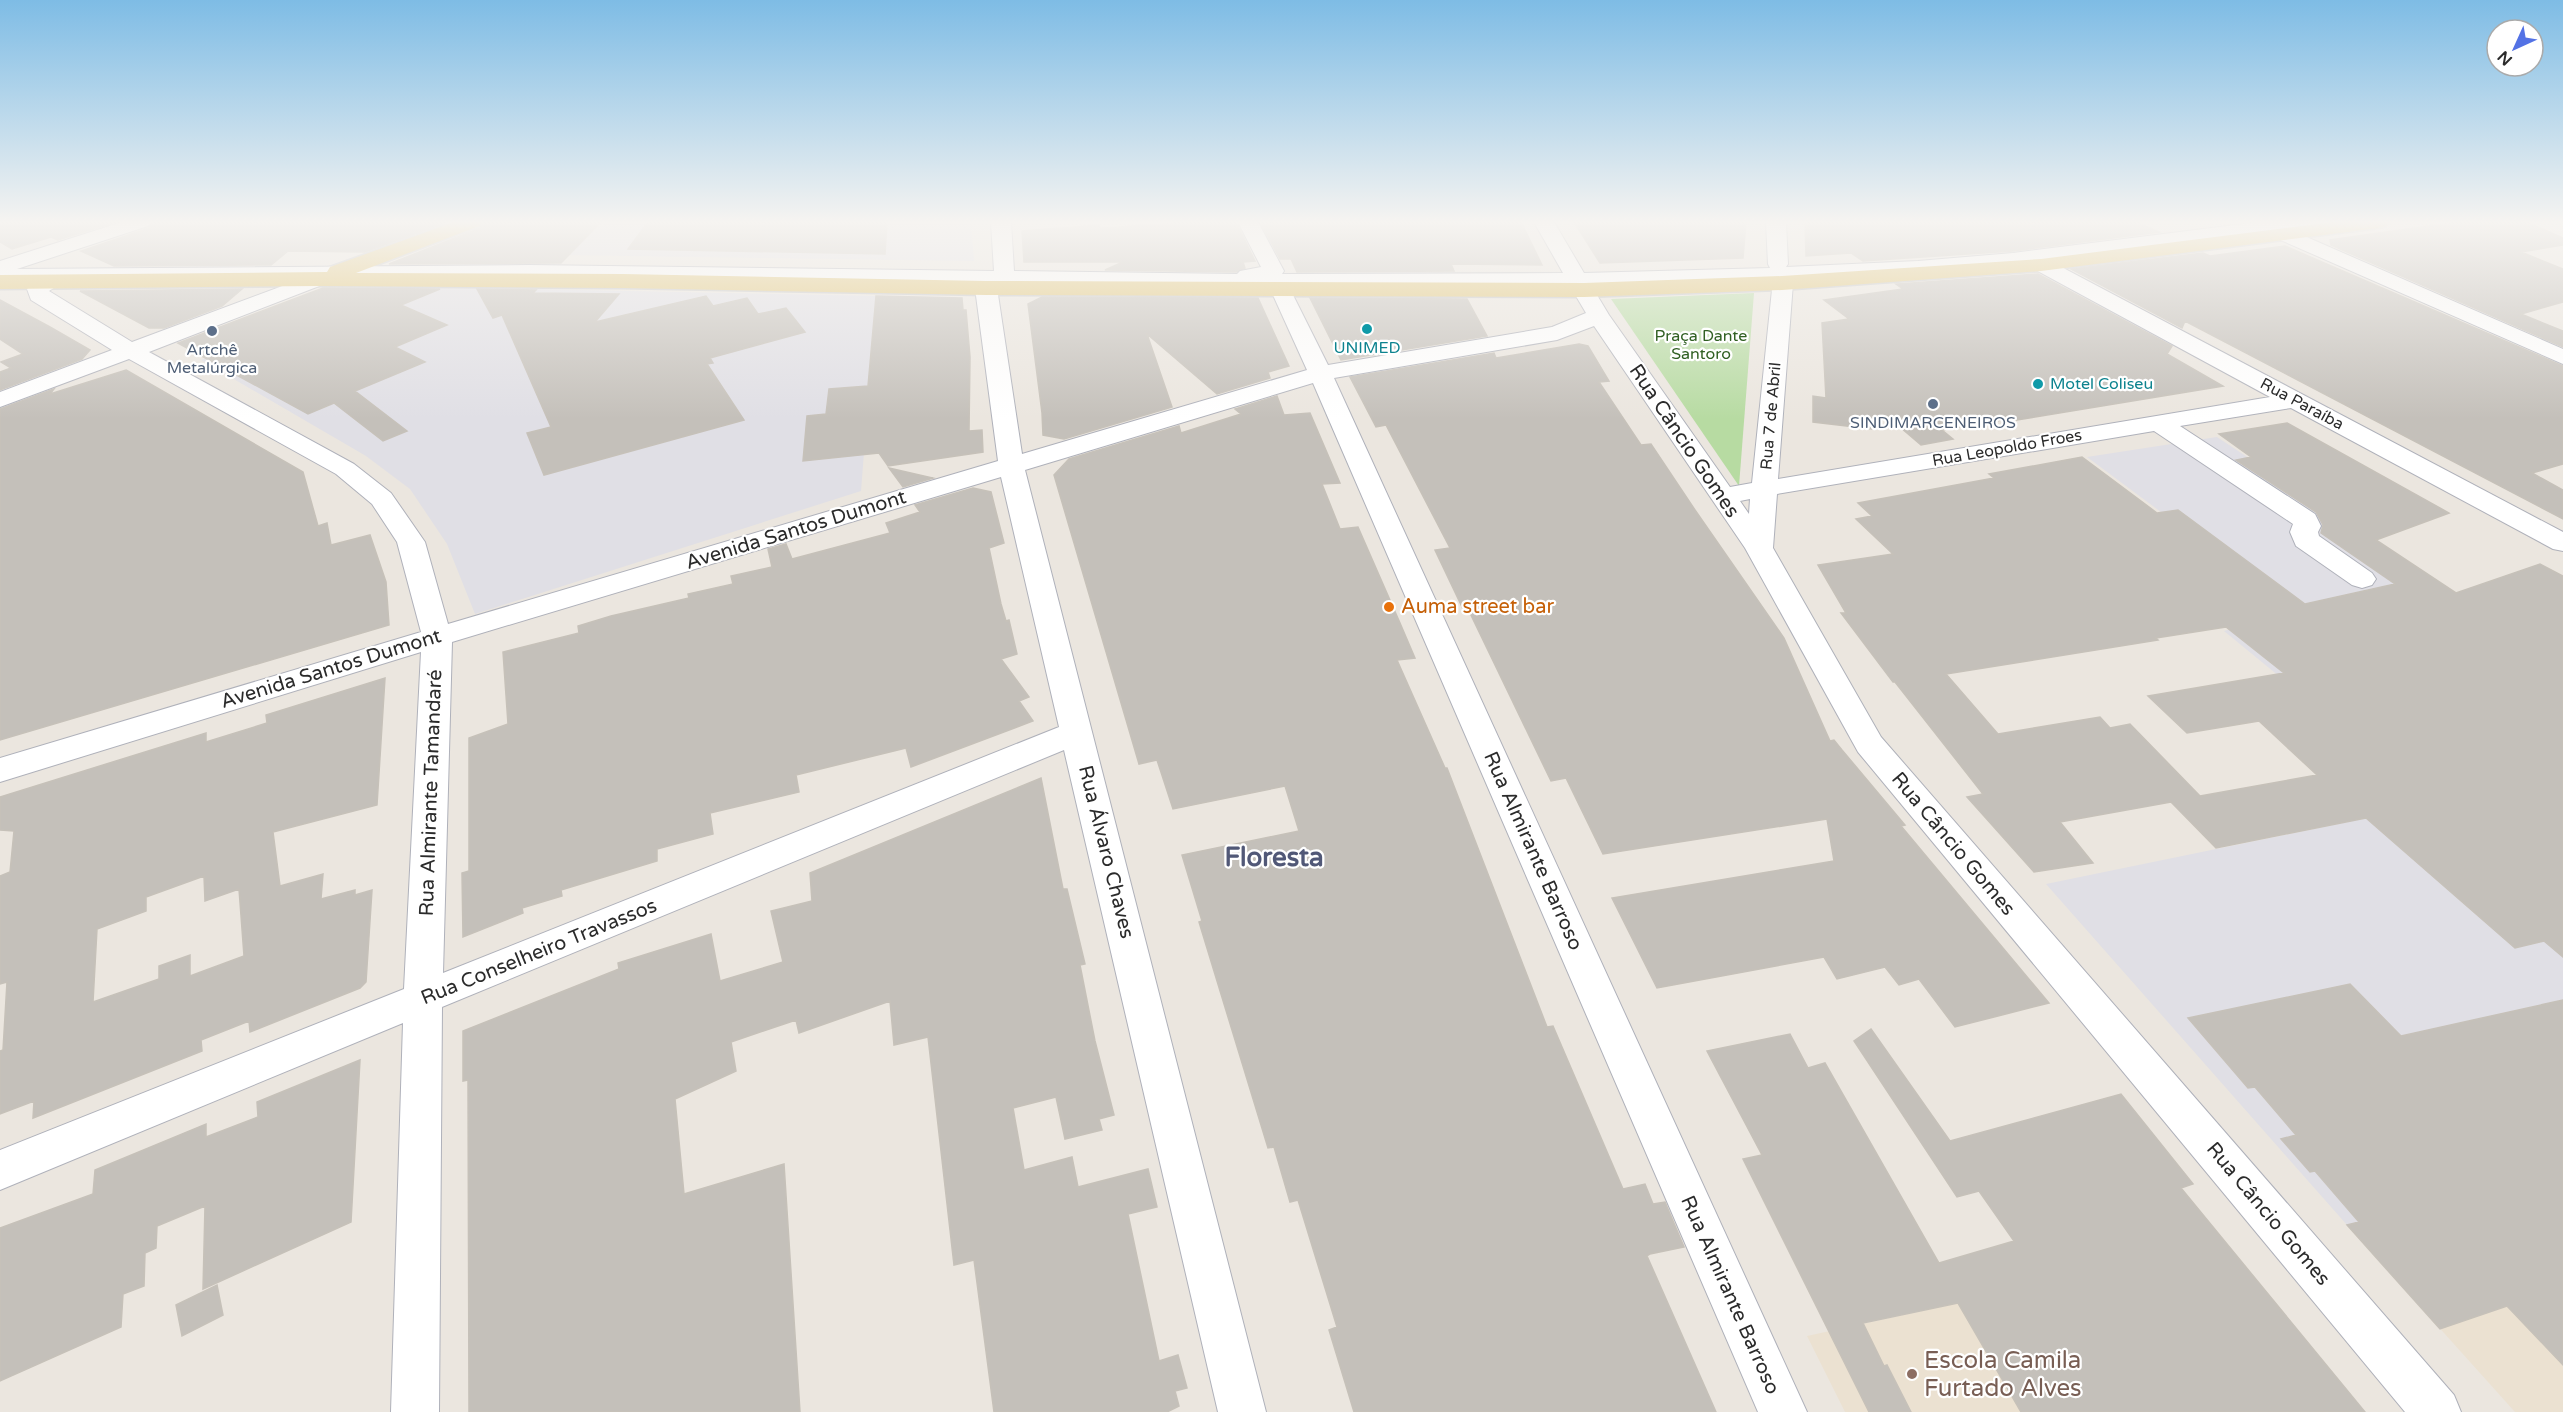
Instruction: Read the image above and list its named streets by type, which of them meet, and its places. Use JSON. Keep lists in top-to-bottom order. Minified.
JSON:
{"streets":{"street":["Rua Paraíba","Rua 7 de Abril","Rua Câncio Gomes","Rua Leopoldo Froes","Avenida Santos Dumont","Rua Almirante Tamandaré","Rua Almirante Barroso","Rua Álvaro Chaves","Rua Conselheiro Travassos"]},"crossings":[["Rua Paraíba","Rua Leopoldo Froes"],["Rua 7 de Abril","Rua Câncio Gomes"],["Rua 7 de Abril","Rua Leopoldo Froes"],["Rua Câncio Gomes","Rua Leopoldo Froes"],["Rua Câncio Gomes","Avenida Santos Dumont"],["Avenida Santos Dumont","Rua Almirante Tamandaré"],["Avenida Santos Dumont","Rua Almirante Barroso"],["Avenida Santos Dumont","Rua Álvaro Chaves"],["Rua Almirante Tamandaré","Rua Conselheiro Travassos"],["Rua Álvaro Chaves","Rua Conselheiro Travassos"]],"districts":["Floresta"],"parks":["Praça Dante Santoro"],"places":["UNIMED","Artchê Metalúrgica","Motel Coliseu","SINDIMARCENEIROS","Auma street bar","Escola Camila Furtado Alves"],"north":"bottom left"}
